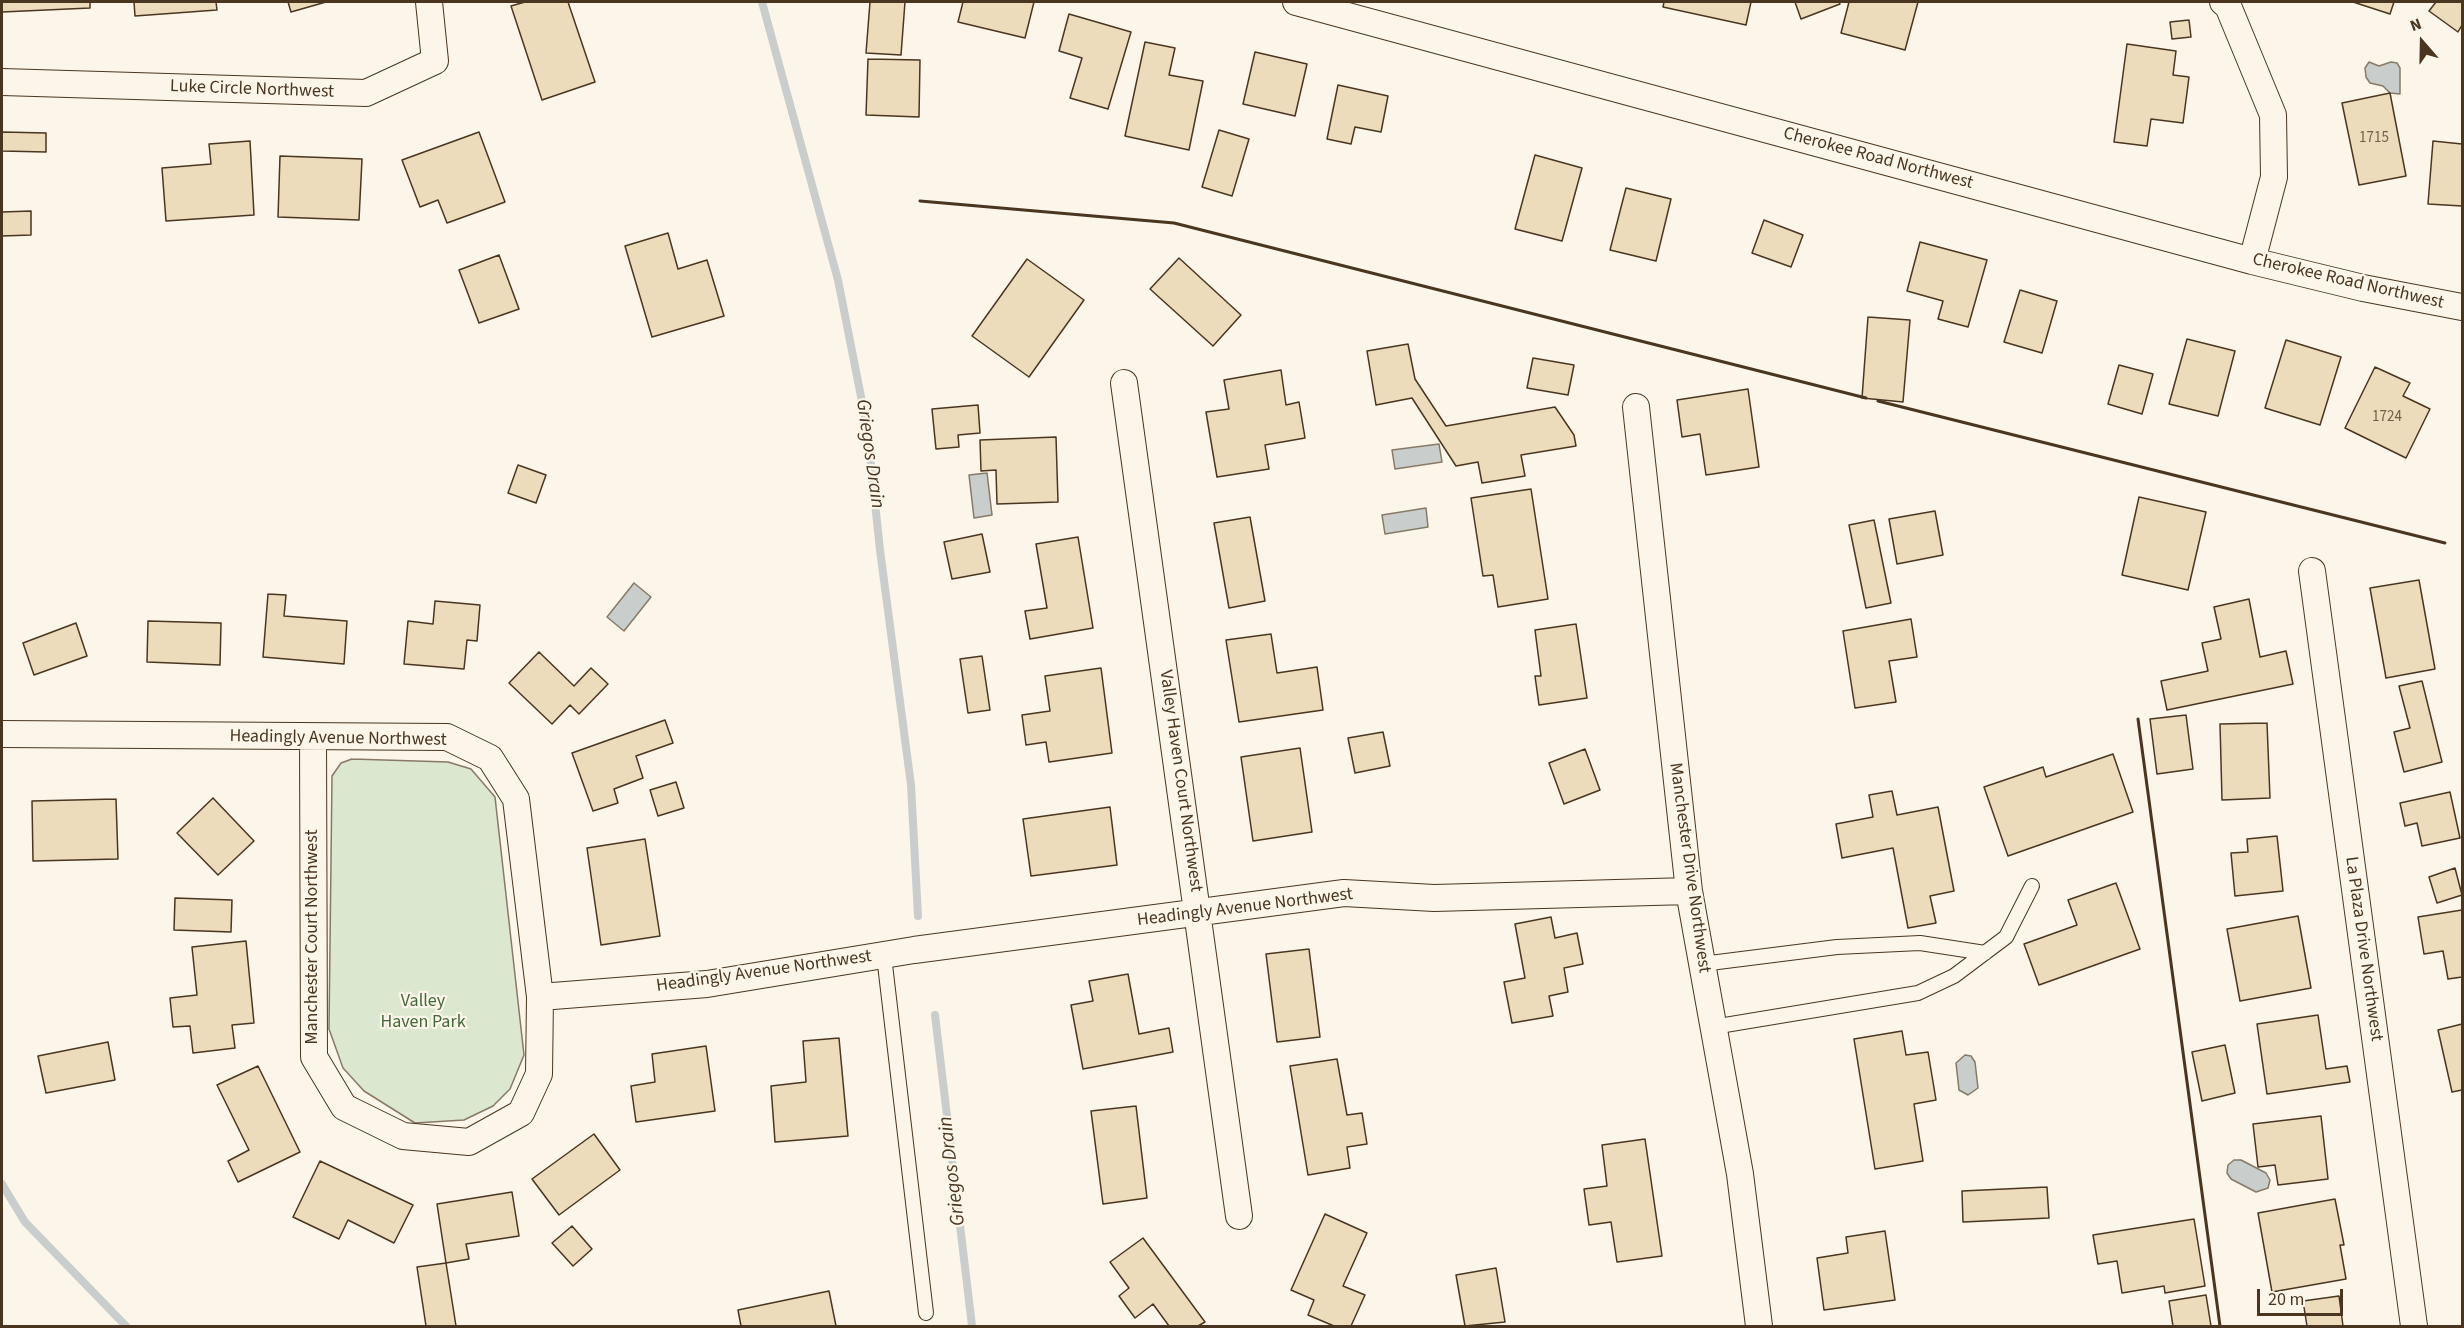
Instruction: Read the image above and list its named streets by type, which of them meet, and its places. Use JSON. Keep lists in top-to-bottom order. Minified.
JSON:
{"streets":{"street":["Luke Circle Northwest","Cherokee Road Northwest","Headingly Avenue Northwest","Valley Haven Court Northwest","Manchester Drive Northwest","Manchester Court Northwest","La Plaza Drive Northwest"]},"crossings":[["Headingly Avenue Northwest","Valley Haven Court Northwest"],["Headingly Avenue Northwest","Manchester Drive Northwest"],["Headingly Avenue Northwest","Manchester Court Northwest"]],"water":["Griegos Drain"],"parks":["Valley Haven Park"],"house_numbers":["1715","1724"],"scale_bar":"20 m","north":"top"}
